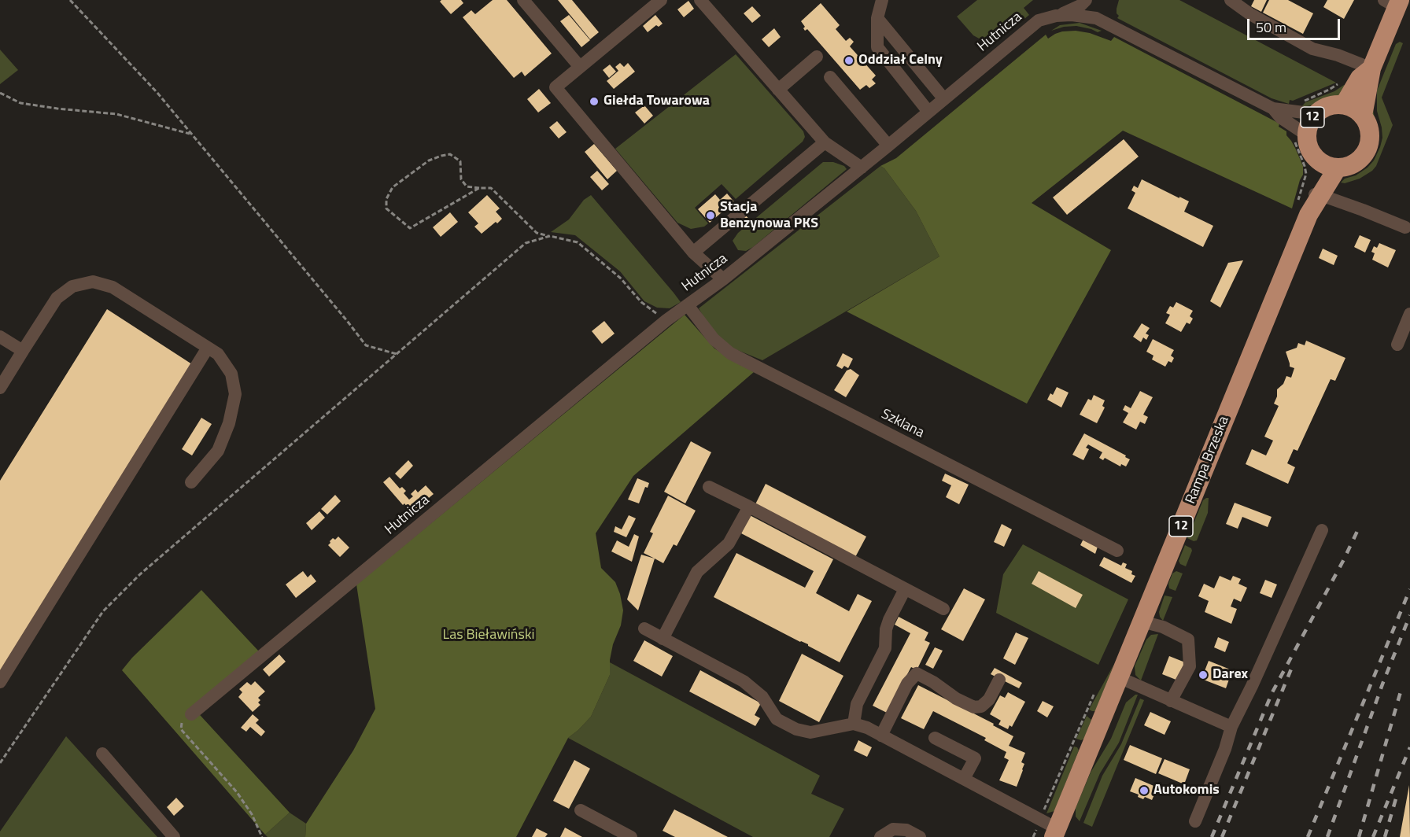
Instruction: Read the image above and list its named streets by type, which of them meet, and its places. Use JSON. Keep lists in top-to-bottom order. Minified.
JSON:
{"streets":{"highway":["12","Rampa Brzeska"],"street":["Hutnicza","Szklana"]},"crossings":[["Hutnicza","12"],["Hutnicza","Szklana"],["Hutnicza","Rampa Brzeska"],["12","Rampa Brzeska"]],"parks":["Las Bieławiński"],"places":["Oddział Celny","Giełda Towarowa","Stacja Benzynowa PKS","Darex","Autokomis"],"scale_bar":"50 m"}
